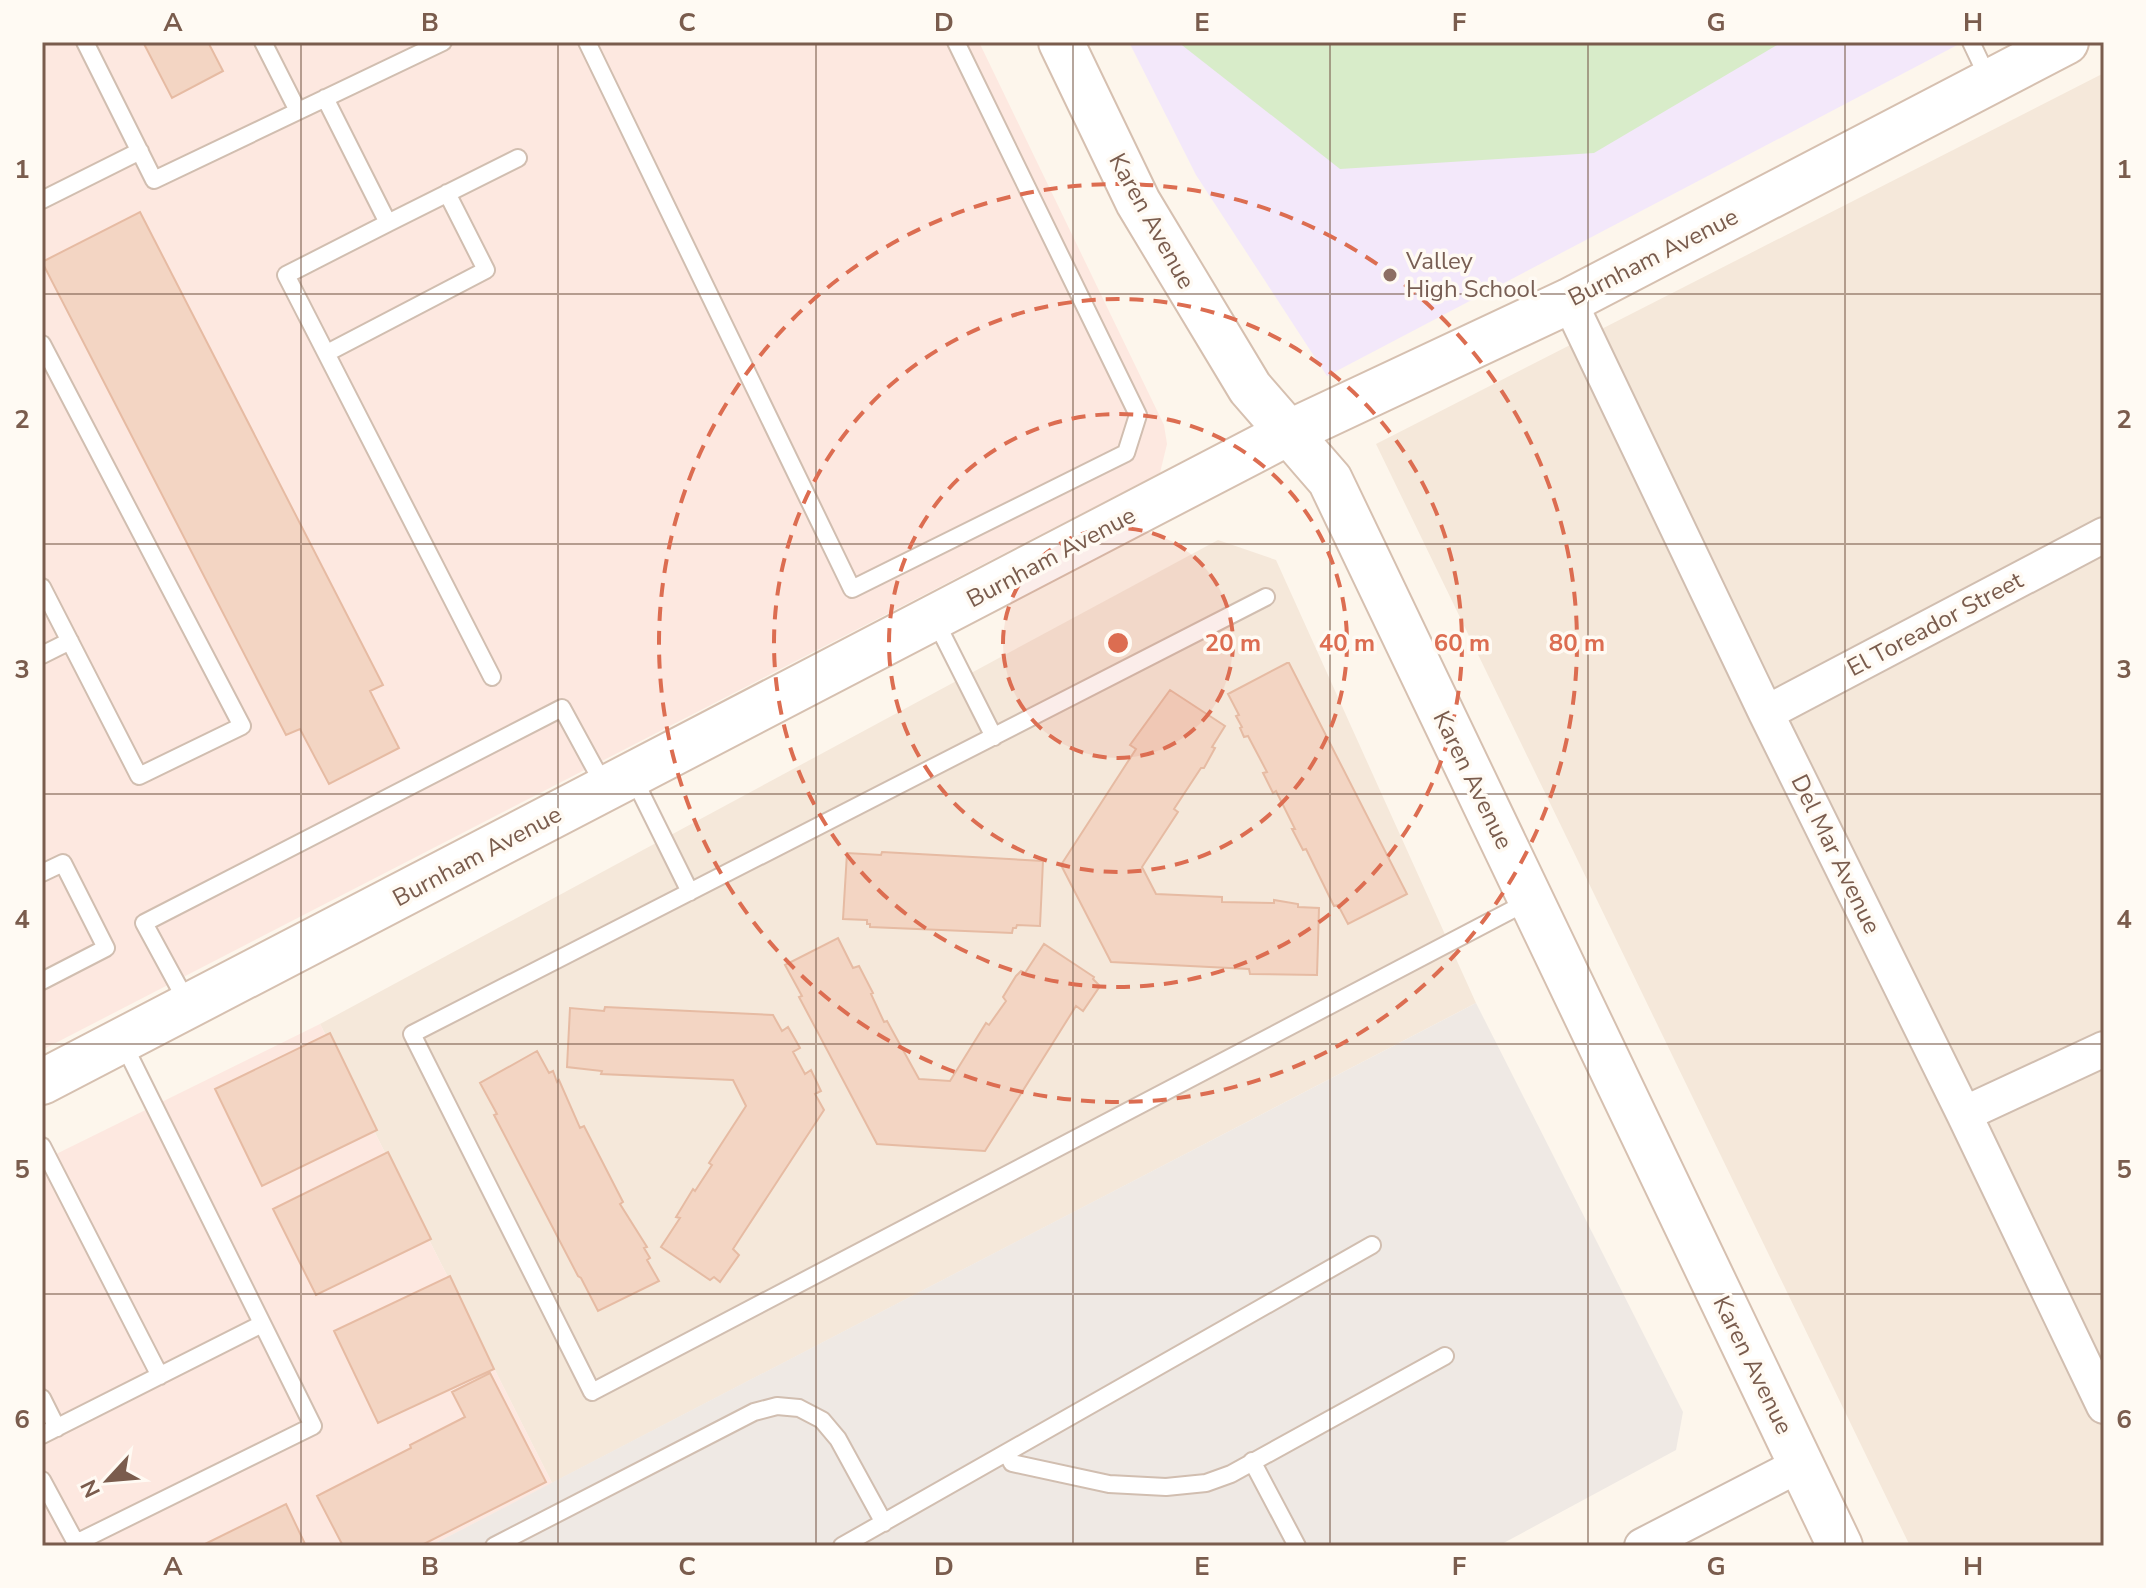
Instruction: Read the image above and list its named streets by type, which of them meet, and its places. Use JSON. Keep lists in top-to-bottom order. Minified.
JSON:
{"streets":{"street":["Karen Avenue","Burnham Avenue","El Toreador Street","Del Mar Avenue"]},"crossings":[["Karen Avenue","Burnham Avenue"],["Burnham Avenue","Del Mar Avenue"],["El Toreador Street","Del Mar Avenue"]],"places":["Valley High School"],"north":"bottom left","grid":{"columns":["A","B","C","D","E","F","G","H"],"rows":["1","2","3","4","5","6"]},"rings":["20 m","40 m","60 m","80 m"]}
